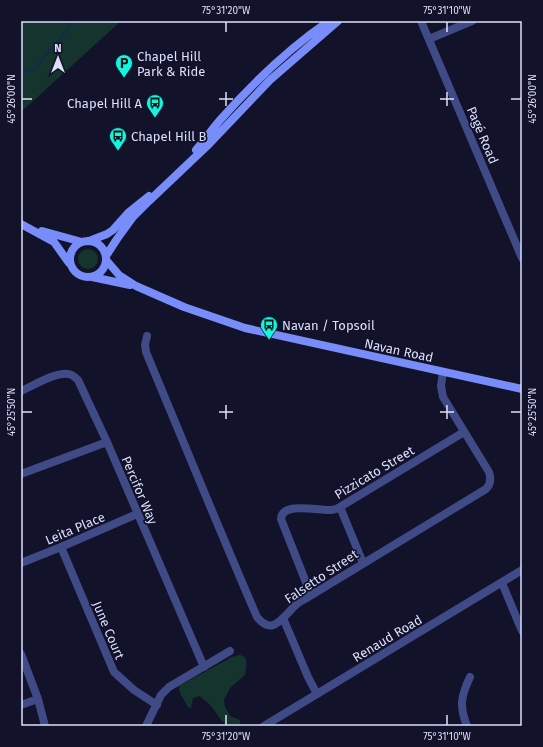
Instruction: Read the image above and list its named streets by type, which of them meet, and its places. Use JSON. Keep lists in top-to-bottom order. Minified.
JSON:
{"streets":{"main road":["Navan Road"],"street":["Pagé Road","Pizzicato Street","Percifor Way","Leita Place","Falsetto Street","June Court","Renaud Road"]},"crossings":[["Navan Road","Falsetto Street"],["Pizzicato Street","Falsetto Street"],["Percifor Way","Leita Place"],["Leita Place","June Court"]],"places":{"parking":["Chapel Hill Park & Ride"],"bus stop":["Chapel Hill A","Chapel Hill B","Navan / Topsoil"]},"north":"top","coordinates":["75°31'20\"W","75°31'10\"W","45°26'00\"N","45°25'50\"N"]}
